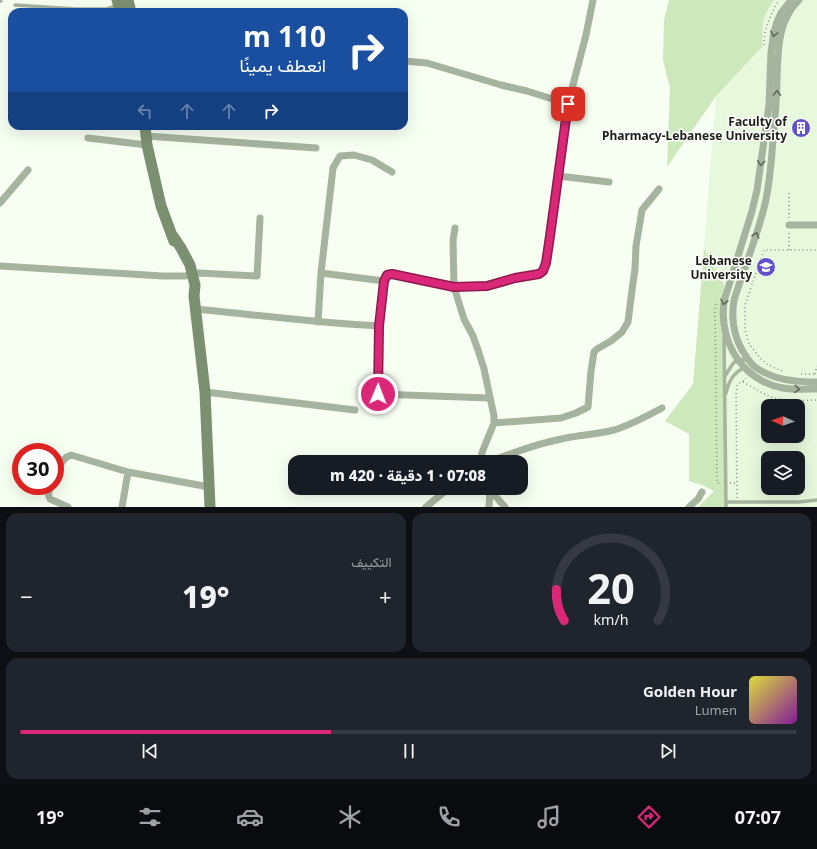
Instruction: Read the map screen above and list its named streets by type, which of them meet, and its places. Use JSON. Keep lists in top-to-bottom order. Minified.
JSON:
{"places":{"building":["Faculty of Pharmacy-Lebanese University"],"school or university":["Lebanese University"]},"north":"left","page":{"turn":["110 m","انعطف يمينًا"],"limit":"30","trip":"07:08 · 1 دقيقة · 420 m","tile":"التكييف","heat":["−","19°","+"],"song":["Golden Hour","Lumen"],"tabs":["07:07","19°"],"gauge":["20","km/h"]}}
